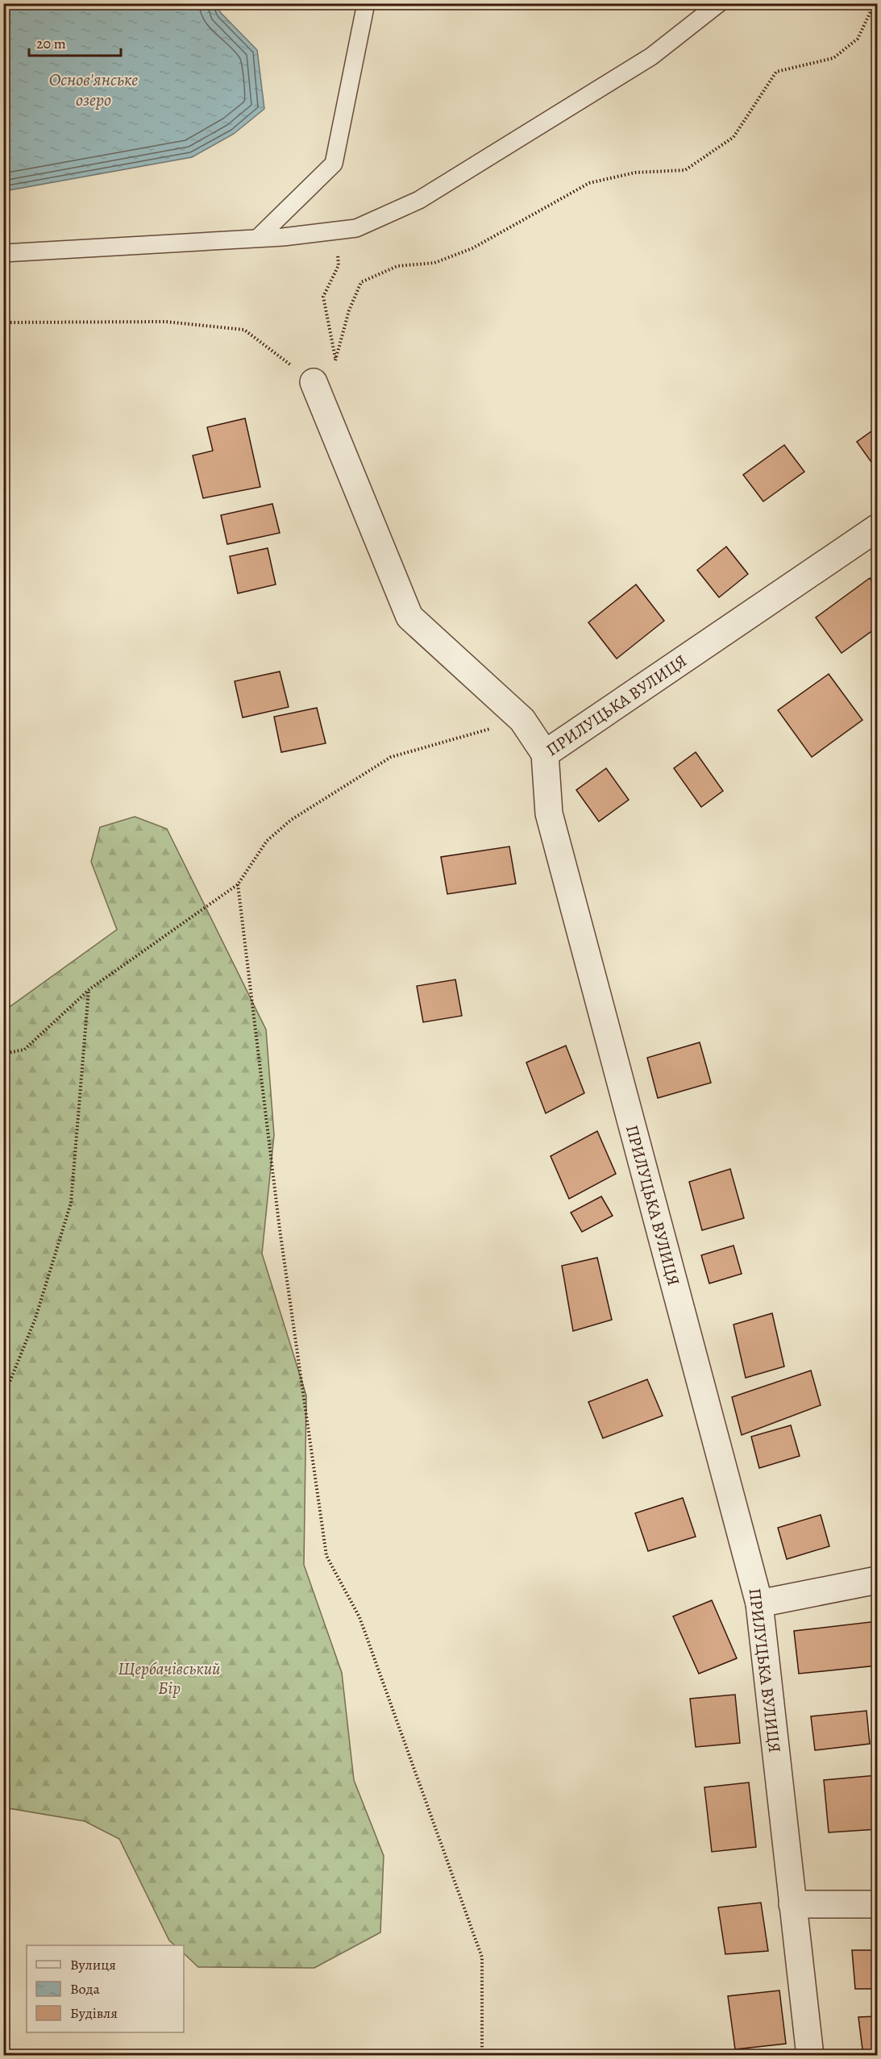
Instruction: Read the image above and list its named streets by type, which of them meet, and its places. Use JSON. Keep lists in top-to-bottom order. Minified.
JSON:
{"streets":{"street":["ПРИЛУЦЬКА ВУЛИЦЯ"]},"water":["Основ'янське озеро"],"parks":["Щербачівський Бір"],"legend":["Вулиця","Вода","Будівля"],"scale_bar":"20 m"}
